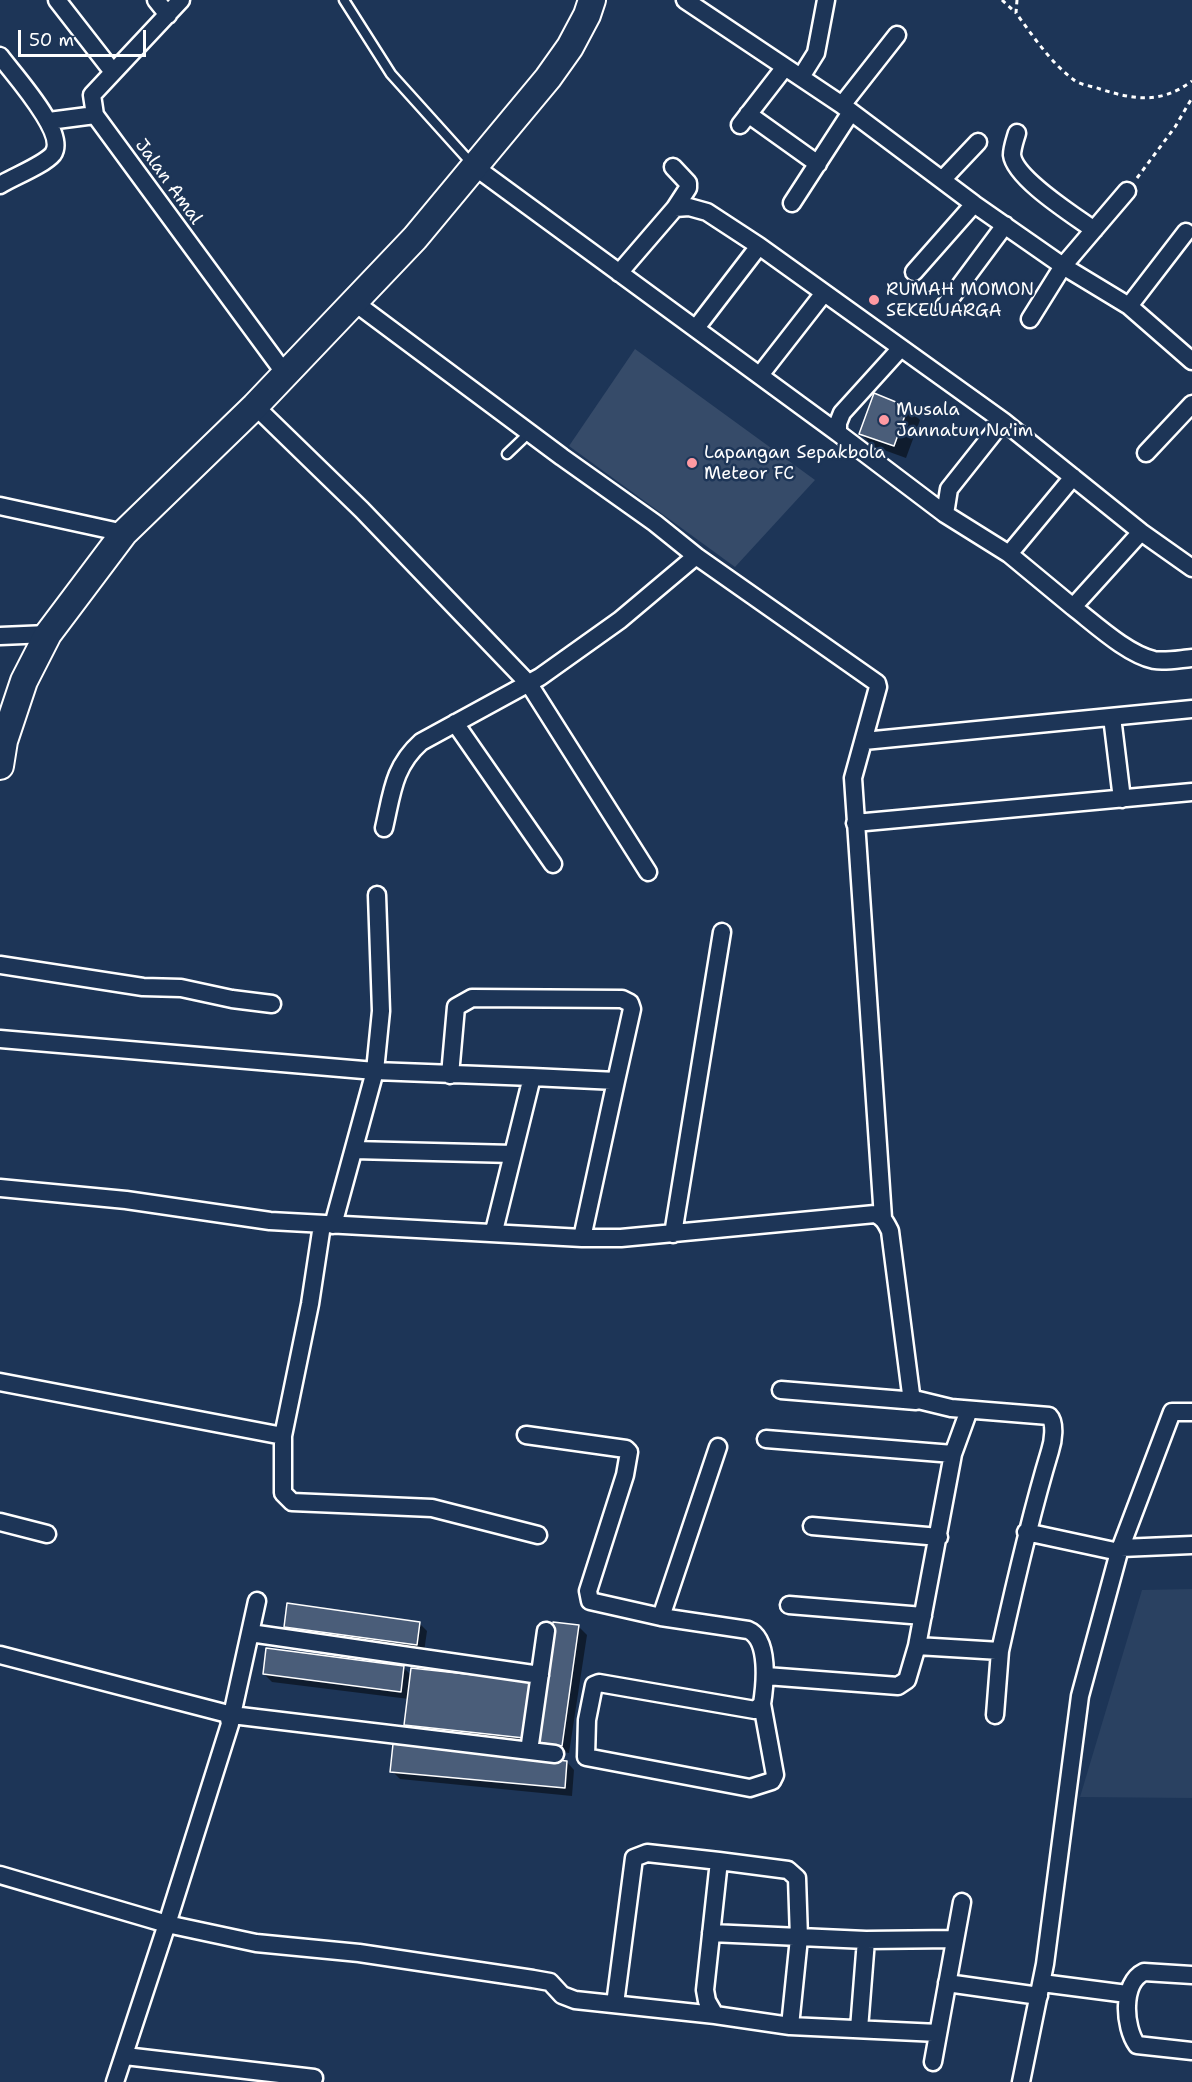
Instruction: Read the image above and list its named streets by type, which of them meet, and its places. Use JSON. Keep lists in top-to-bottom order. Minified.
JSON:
{"streets":{"street":["Jalan Amal"]},"places":["RUMAH MOMON SEKELUARGA","Musala Jannatun Na'im","Lapangan Sepakbola Meteor FC"],"scale_bar":"50 m"}
